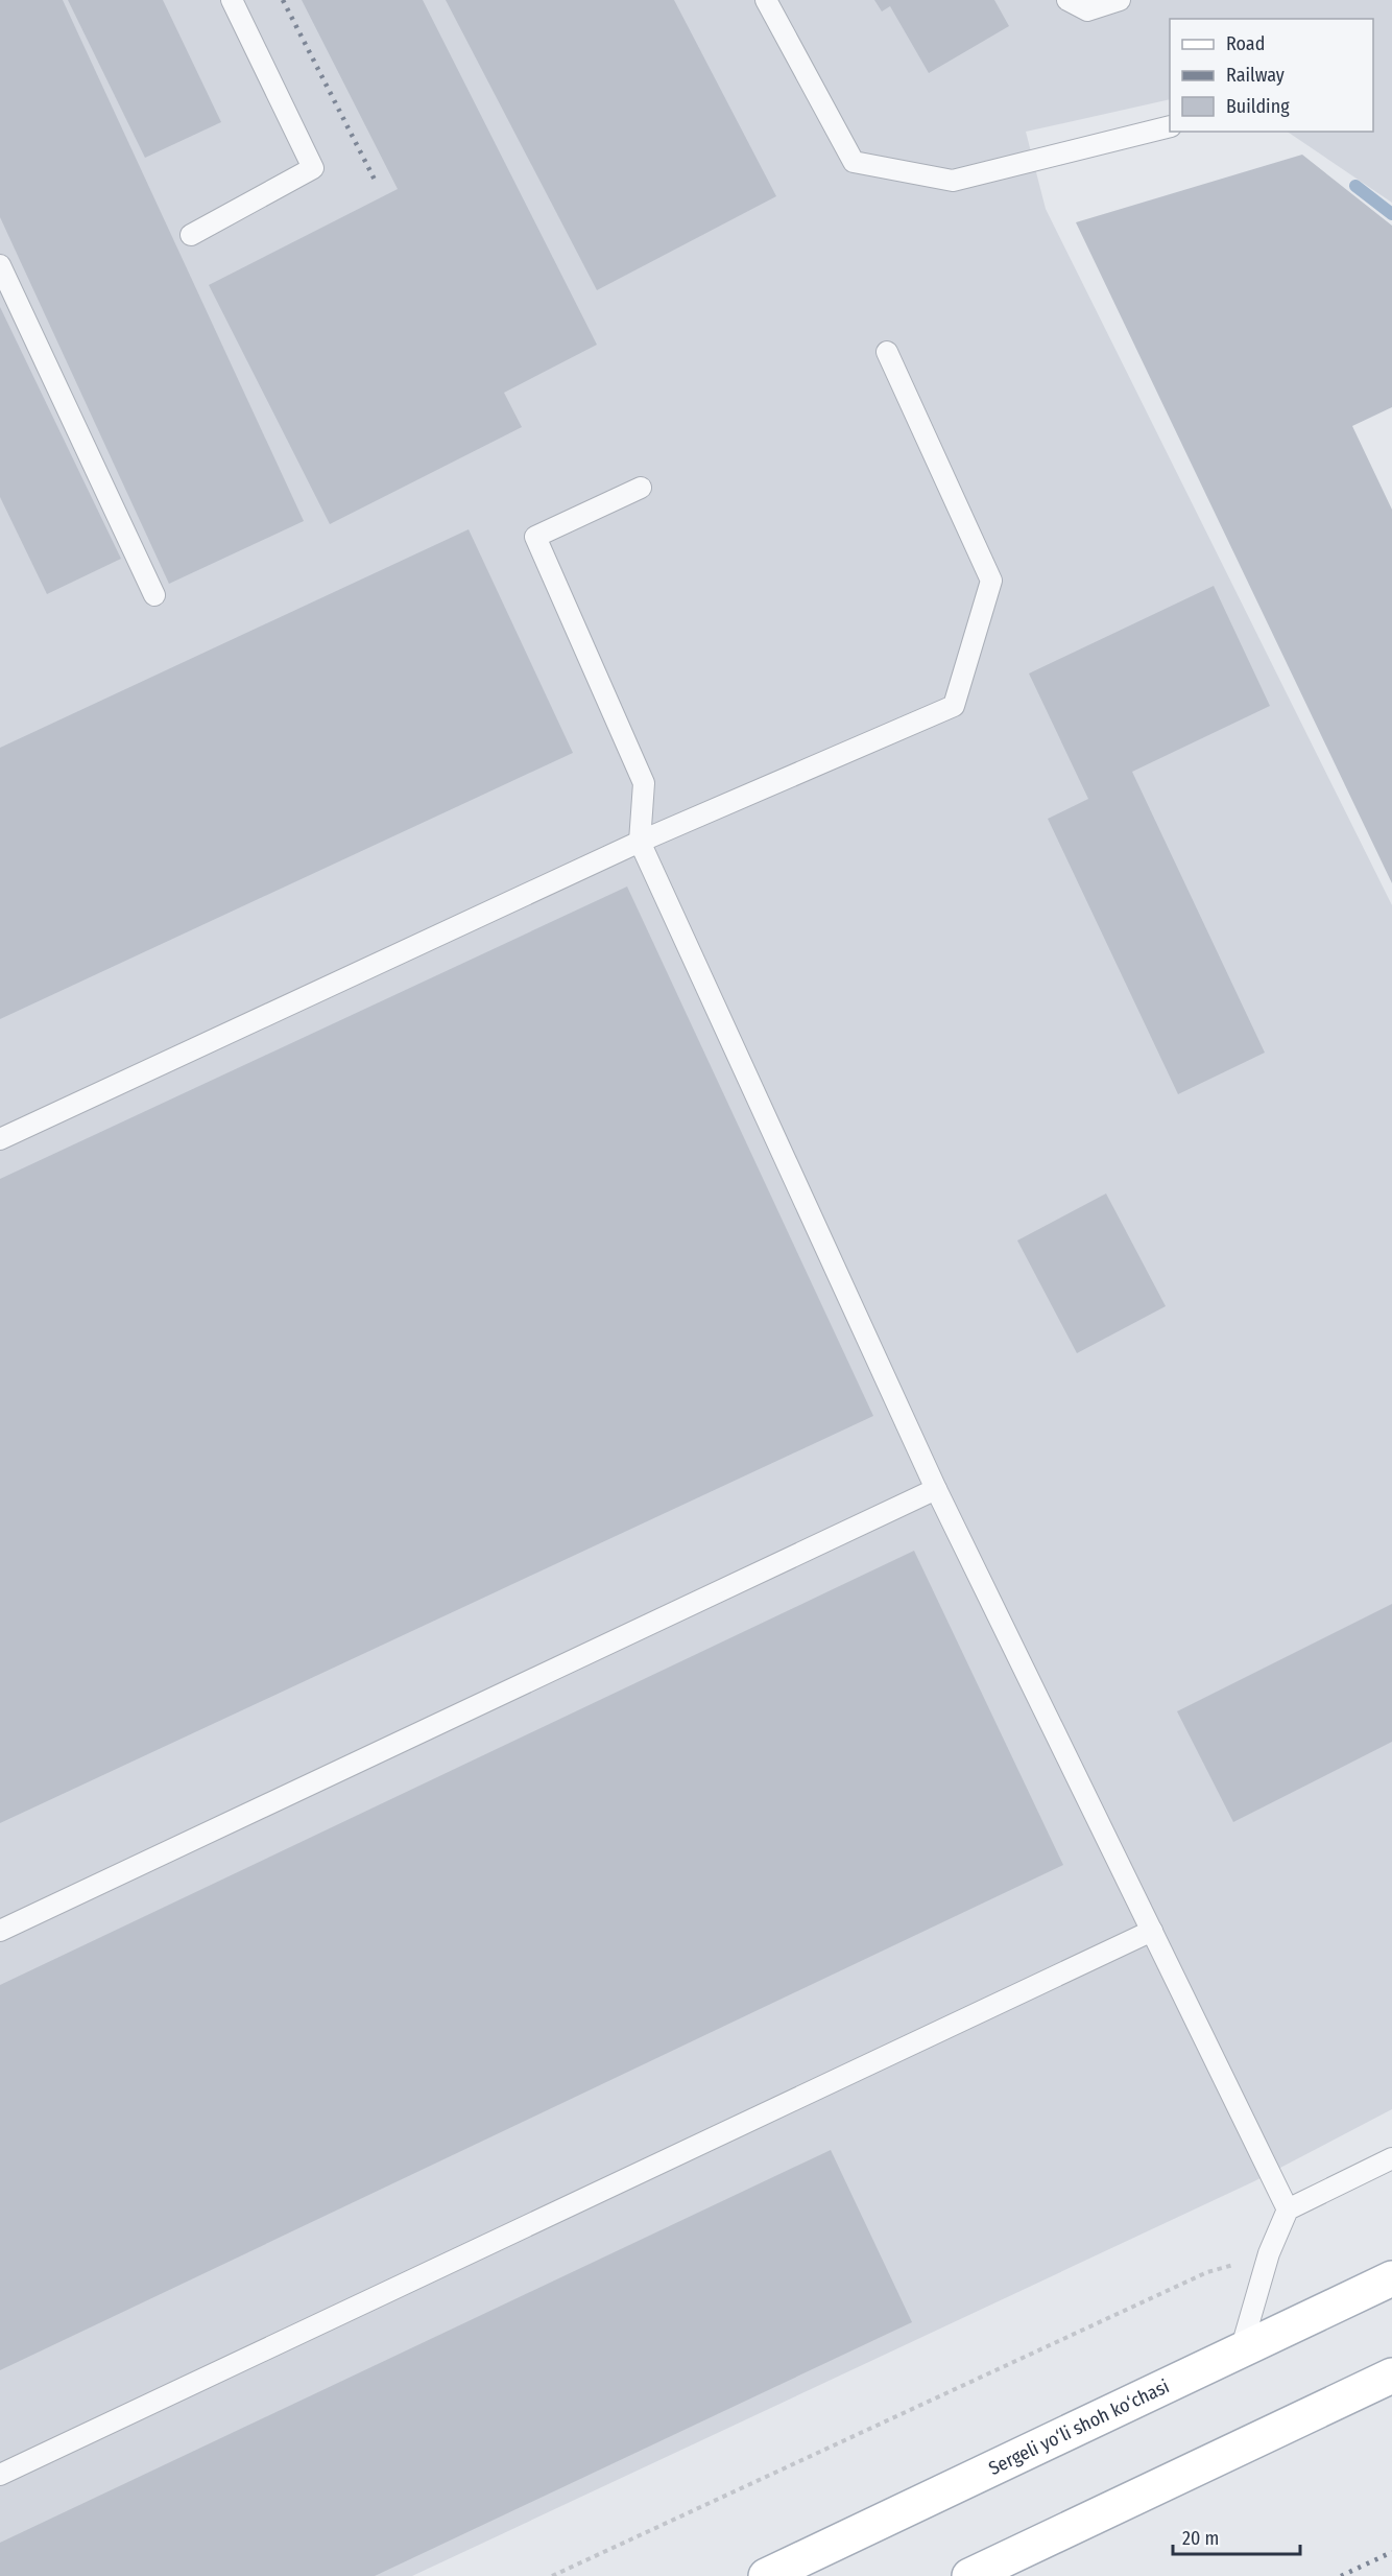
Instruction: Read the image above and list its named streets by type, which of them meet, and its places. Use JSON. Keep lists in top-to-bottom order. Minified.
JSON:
{"streets":{"main road":["Sergeli yo‘li shoh ko‘chasi"]},"legend":["Road","Railway","Building"],"scale_bar":"20 m"}
